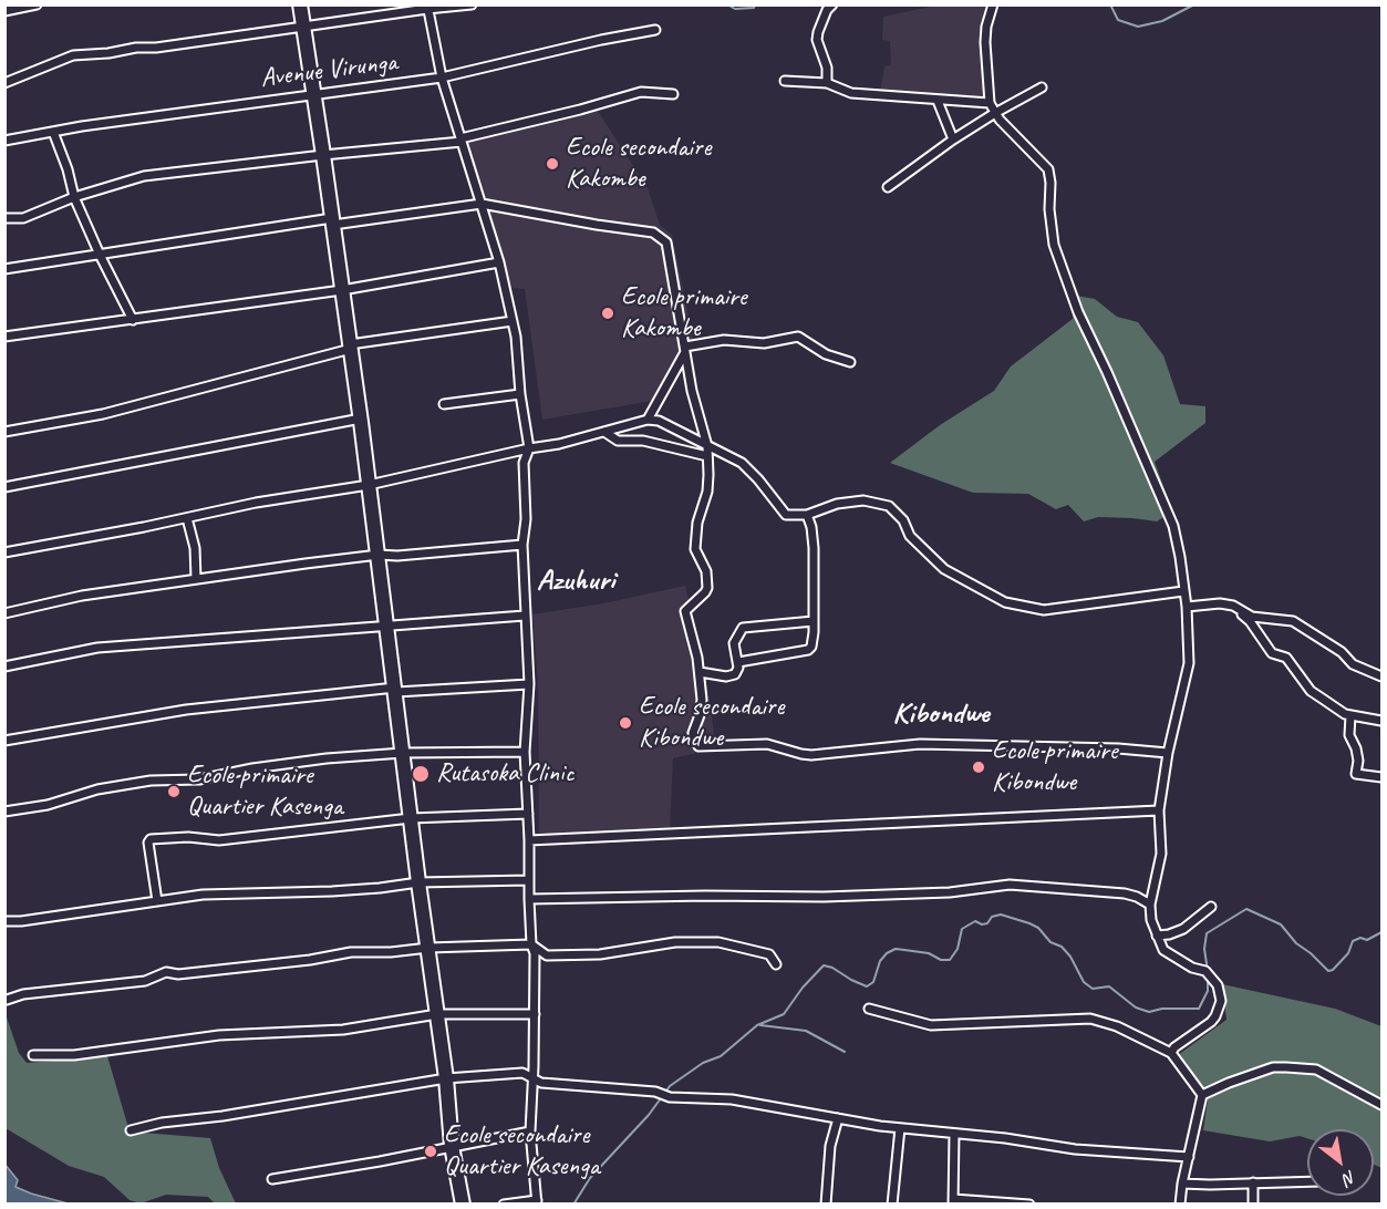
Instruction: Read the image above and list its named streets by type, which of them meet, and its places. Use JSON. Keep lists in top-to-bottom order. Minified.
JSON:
{"streets":{"street":["Avenue Virunga"]},"districts":["Azuhuri","Kibondwe"],"places":["Ecole secondaire Kakombe","Ecole primaire Kakombe","Ecole secondaire Kibondwe","Ecole primaire Kibondwe","Rutasoka Clinic","Ecole primaire Quartier Kasenga","Ecole secondaire Quartier Kasenga"],"north":"bottom right"}
